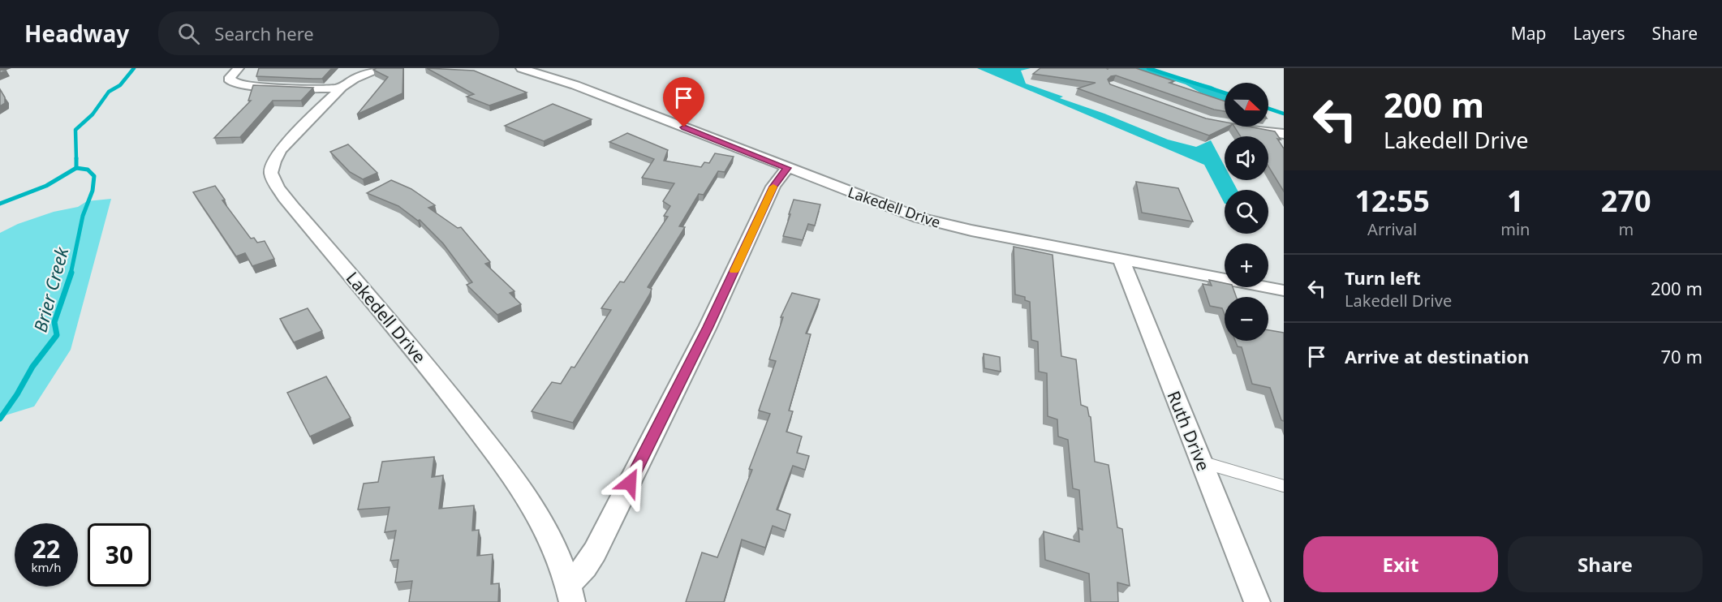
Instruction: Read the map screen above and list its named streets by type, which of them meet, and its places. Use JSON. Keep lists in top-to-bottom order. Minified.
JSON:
{"streets":{"street":["Lakedell Drive","Ruth Drive"]},"crossings":[["Lakedell Drive","Ruth Drive"]],"water":["Brier Creek"],"north":"right","page":{"header":"Headway","search":"Search here","nav":["Map","Layers","Share"],"turn":["200 m","Lakedell Drive"],"map_buttons":["+","−"],"eta":["12:55","Arrival","1","min","270","m"],"list":[{"name":"Turn left","note":"Lakedell Drive","value":"200 m"},{"name":"Arrive at destination","value":"70 m"}],"speed":"22 km/h","limit":"30","buttons":["Exit","Share"]}}
